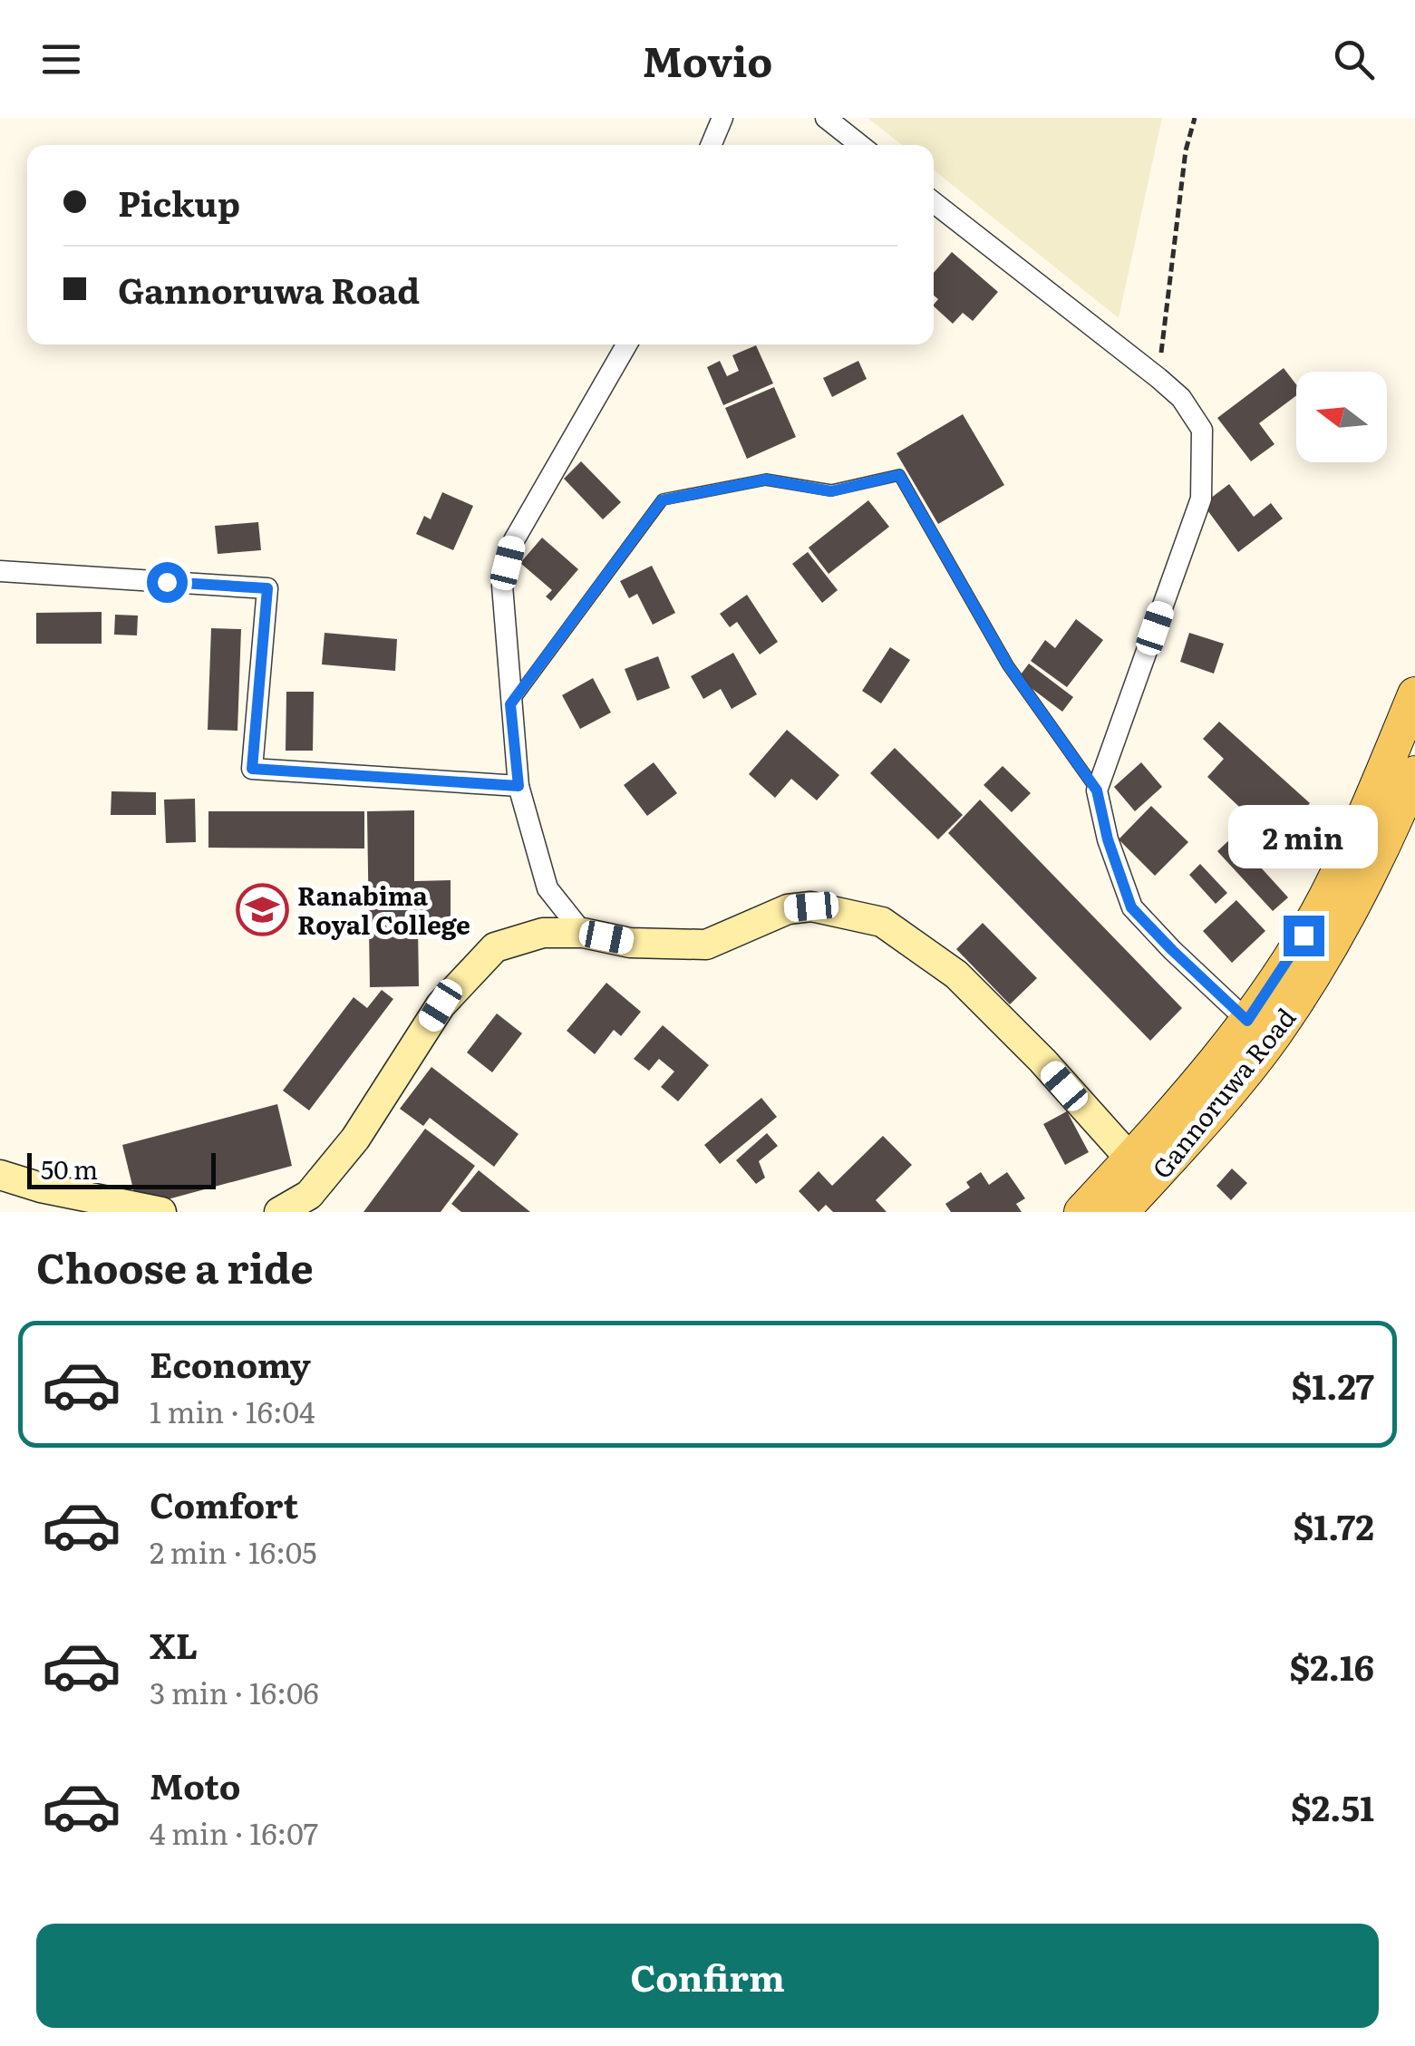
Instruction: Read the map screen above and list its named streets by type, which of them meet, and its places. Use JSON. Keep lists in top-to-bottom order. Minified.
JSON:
{"streets":{"main road":["Gannoruwa Road"]},"places":{"school or university":["Ranabima Royal College"]},"scale_bar":"50 m","north":"left","page":{"header":"Movio","banner":["Pickup","Gannoruwa Road"],"bubble":"2 min","scale":"50 m","heading":"Choose a ride","list":[{"name":"Economy","note":"1 min · 16:04","value":"$1.27"},{"name":"Comfort","note":"2 min · 16:05","value":"$1.72"},{"name":"XL","note":"3 min · 16:06","value":"$2.16"},{"name":"Moto","note":"4 min · 16:07","value":"$2.51"}],"buttons":"Confirm"}}
